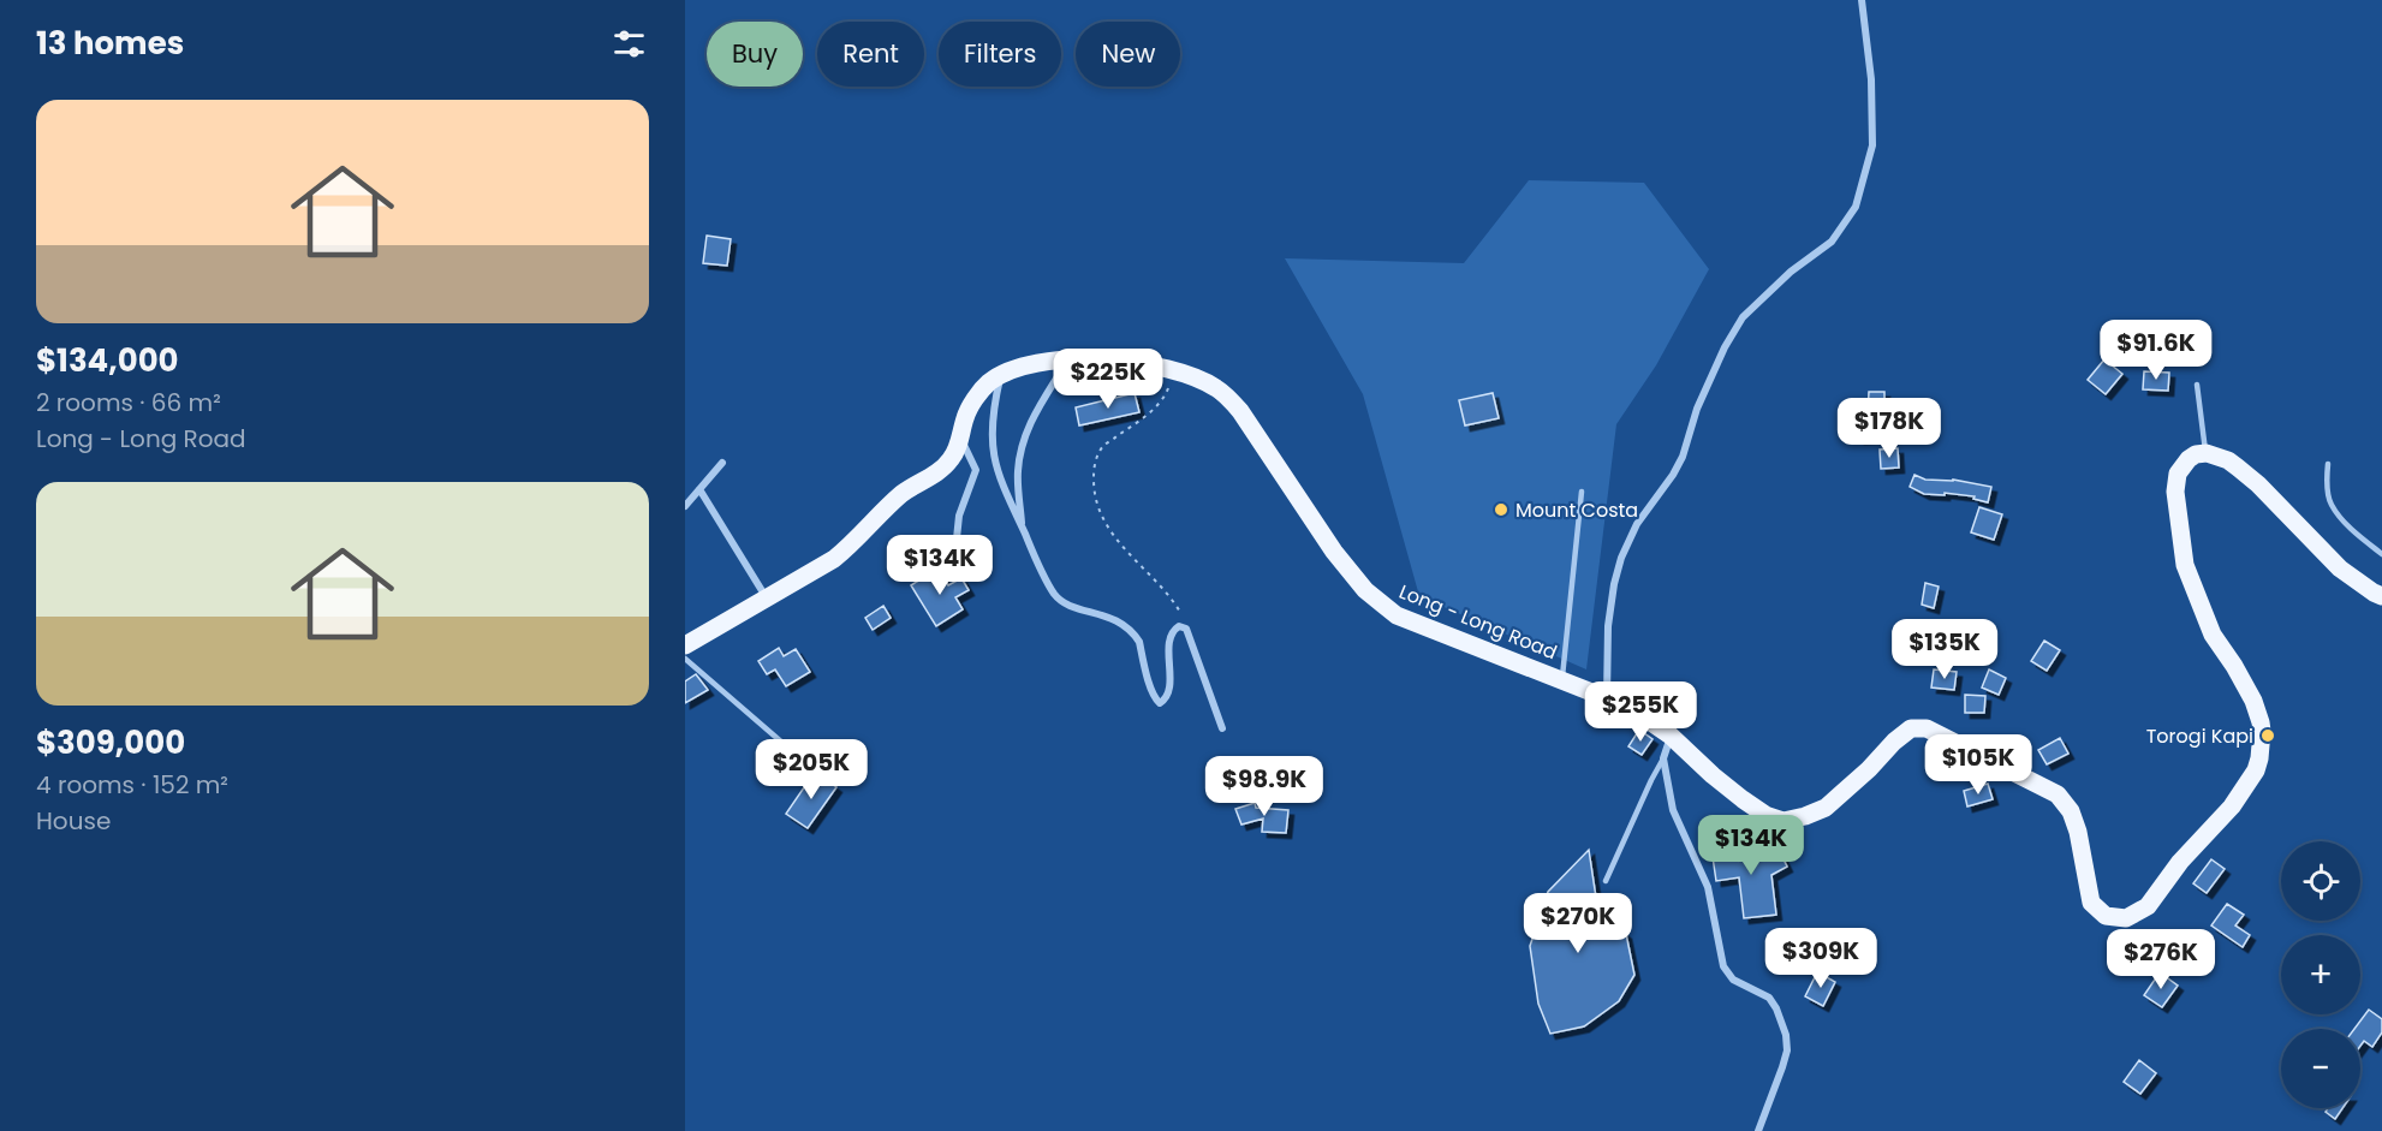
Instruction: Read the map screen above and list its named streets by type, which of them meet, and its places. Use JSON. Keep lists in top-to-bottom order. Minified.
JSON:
{"streets":{"main road":["Long - Long Road"]},"places":["Mount Costa","Torogi Kapi"],"page":{"heading":"13 homes","chip":["Buy","Rent","Filters","New"],"list":[{"name":"$134,000","note":"2 rooms · 66 m² · Long - Long Road"},{"name":"$309,000","note":"4 rooms · 152 m² · House"}],"price":["$91.6K","$225K","$178K","$134K","$135K","$255K","$105K","$205K","$98.9K","$134K","$270K","$309K","$276K"],"map_buttons":["+","−"]}}
